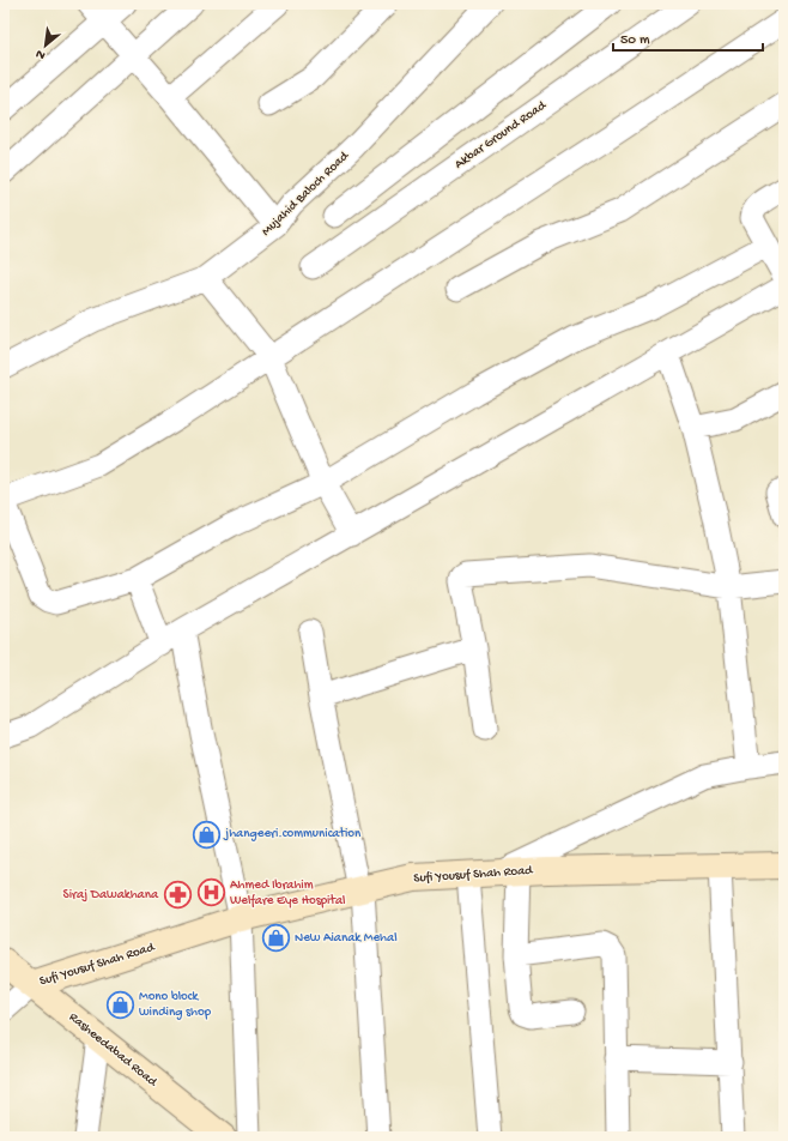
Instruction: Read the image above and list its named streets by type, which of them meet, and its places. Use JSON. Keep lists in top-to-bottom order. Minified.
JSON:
{"streets":{"main road":["Sufi Yousuf Shah Road","Rasheedabad Road"],"street":["Akbar Ground Road","Mujahid Baloch Road"]},"crossings":[["Sufi Yousuf Shah Road","Rasheedabad Road"]],"places":{"shop":["jhangeeri.communication","New Aianak Mehal","Mono block winding shop"],"hospital":["Ahmed Ibrahim Welfare Eye Hospital"],"pharmacy":["Siraj Dawakhana"]},"scale_bar":"50 m","north":"bottom left"}
